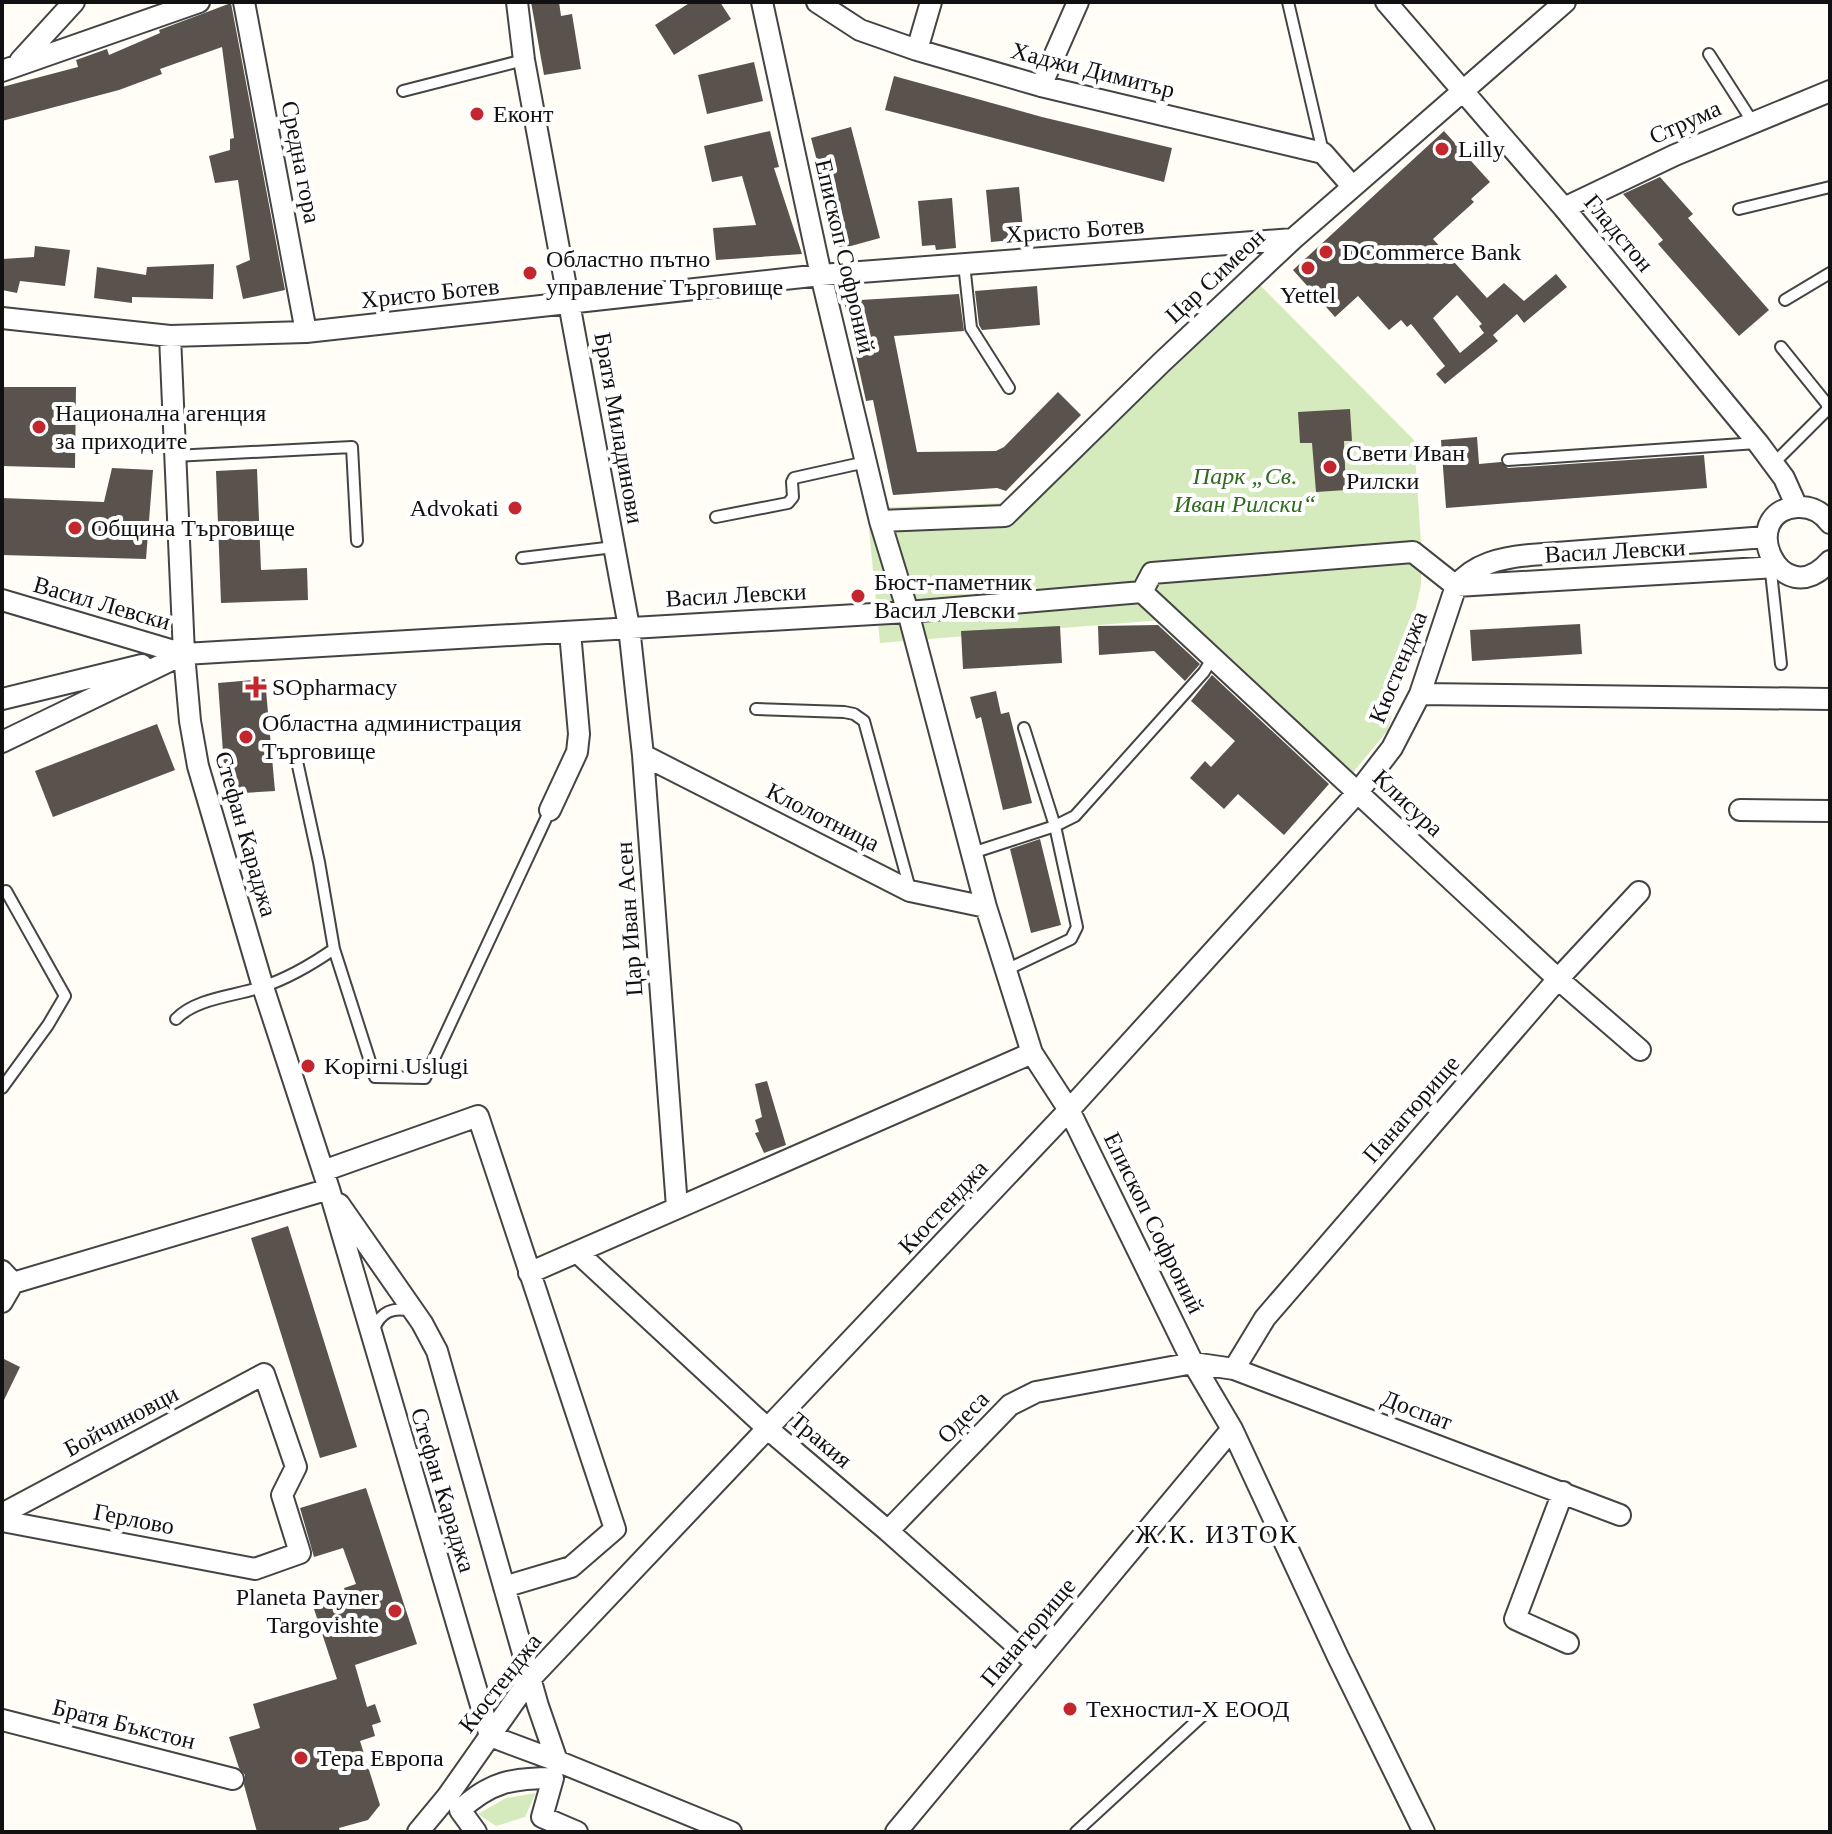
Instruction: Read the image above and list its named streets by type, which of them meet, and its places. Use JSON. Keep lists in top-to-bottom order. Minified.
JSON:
{"streets":{"street":["Хаджи Димитър","Струма","Средна гора","Христо Ботев","Гладстон","Епископ Софроний","Цар Симеон","Братя Миладинови","Васил Левски","Кюстенджа","Клисура","Клолотница","Стефан Караджа","Цар Иван Асен","Панагюрище","Доспат","Одеса","Бойчиновци","Тракия","Герлово","Братя Бъкстон"]},"crossings":[["Струма","Гладстон"],["Средна гора","Христо Ботев"],["Христо Ботев","Епископ Софроний"],["Христо Ботев","Цар Симеон"],["Христо Ботев","Братя Миладинови"],["Христо Ботев","Стефан Караджа"],["Гладстон","Цар Симеон"],["Епископ Софроний","Цар Симеон"],["Епископ Софроний","Васил Левски"],["Епископ Софроний","Кюстенджа"],["Епископ Софроний","Клолотница"],["Епископ Софроний","Панагюрище"],["Епископ Софроний","Доспат"],["Епископ Софроний","Одеса"],["Братя Миладинови","Васил Левски"],["Братя Миладинови","Цар Иван Асен"],["Васил Левски","Кюстенджа"],["Васил Левски","Клисура"],["Васил Левски","Стефан Караджа"],["Васил Левски","Цар Иван Асен"],["Кюстенджа","Клисура"],["Кюстенджа","Стефан Караджа"],["Кюстенджа","Тракия"],["Клисура","Панагюрище"],["Клолотница","Цар Иван Асен"],["Панагюрище","Доспат"],["Панагюрище","Тракия"],["Доспат","Одеса"],["Одеса","Тракия"],["Бойчиновци","Герлово"]],"districts":["Ж.К. ИЗТОК"],"parks":["Парк „Св. Иван Рилски“"],"places":{"other":["Еконт","Lilly","DCommerce Bank","Yettel","Областно пътно управление Търговище","Национална агенция за приходите","Свети Иван Рилски","Advokati","Община Търговище","Бюст-паметник Васил Левски","Областна администрация Търговище","Kopirni Uslugi","Planeta Payner Targovishte","Техностил-Х ЕООД","Тера Европа"],"health":["SOpharmacy"]}}
